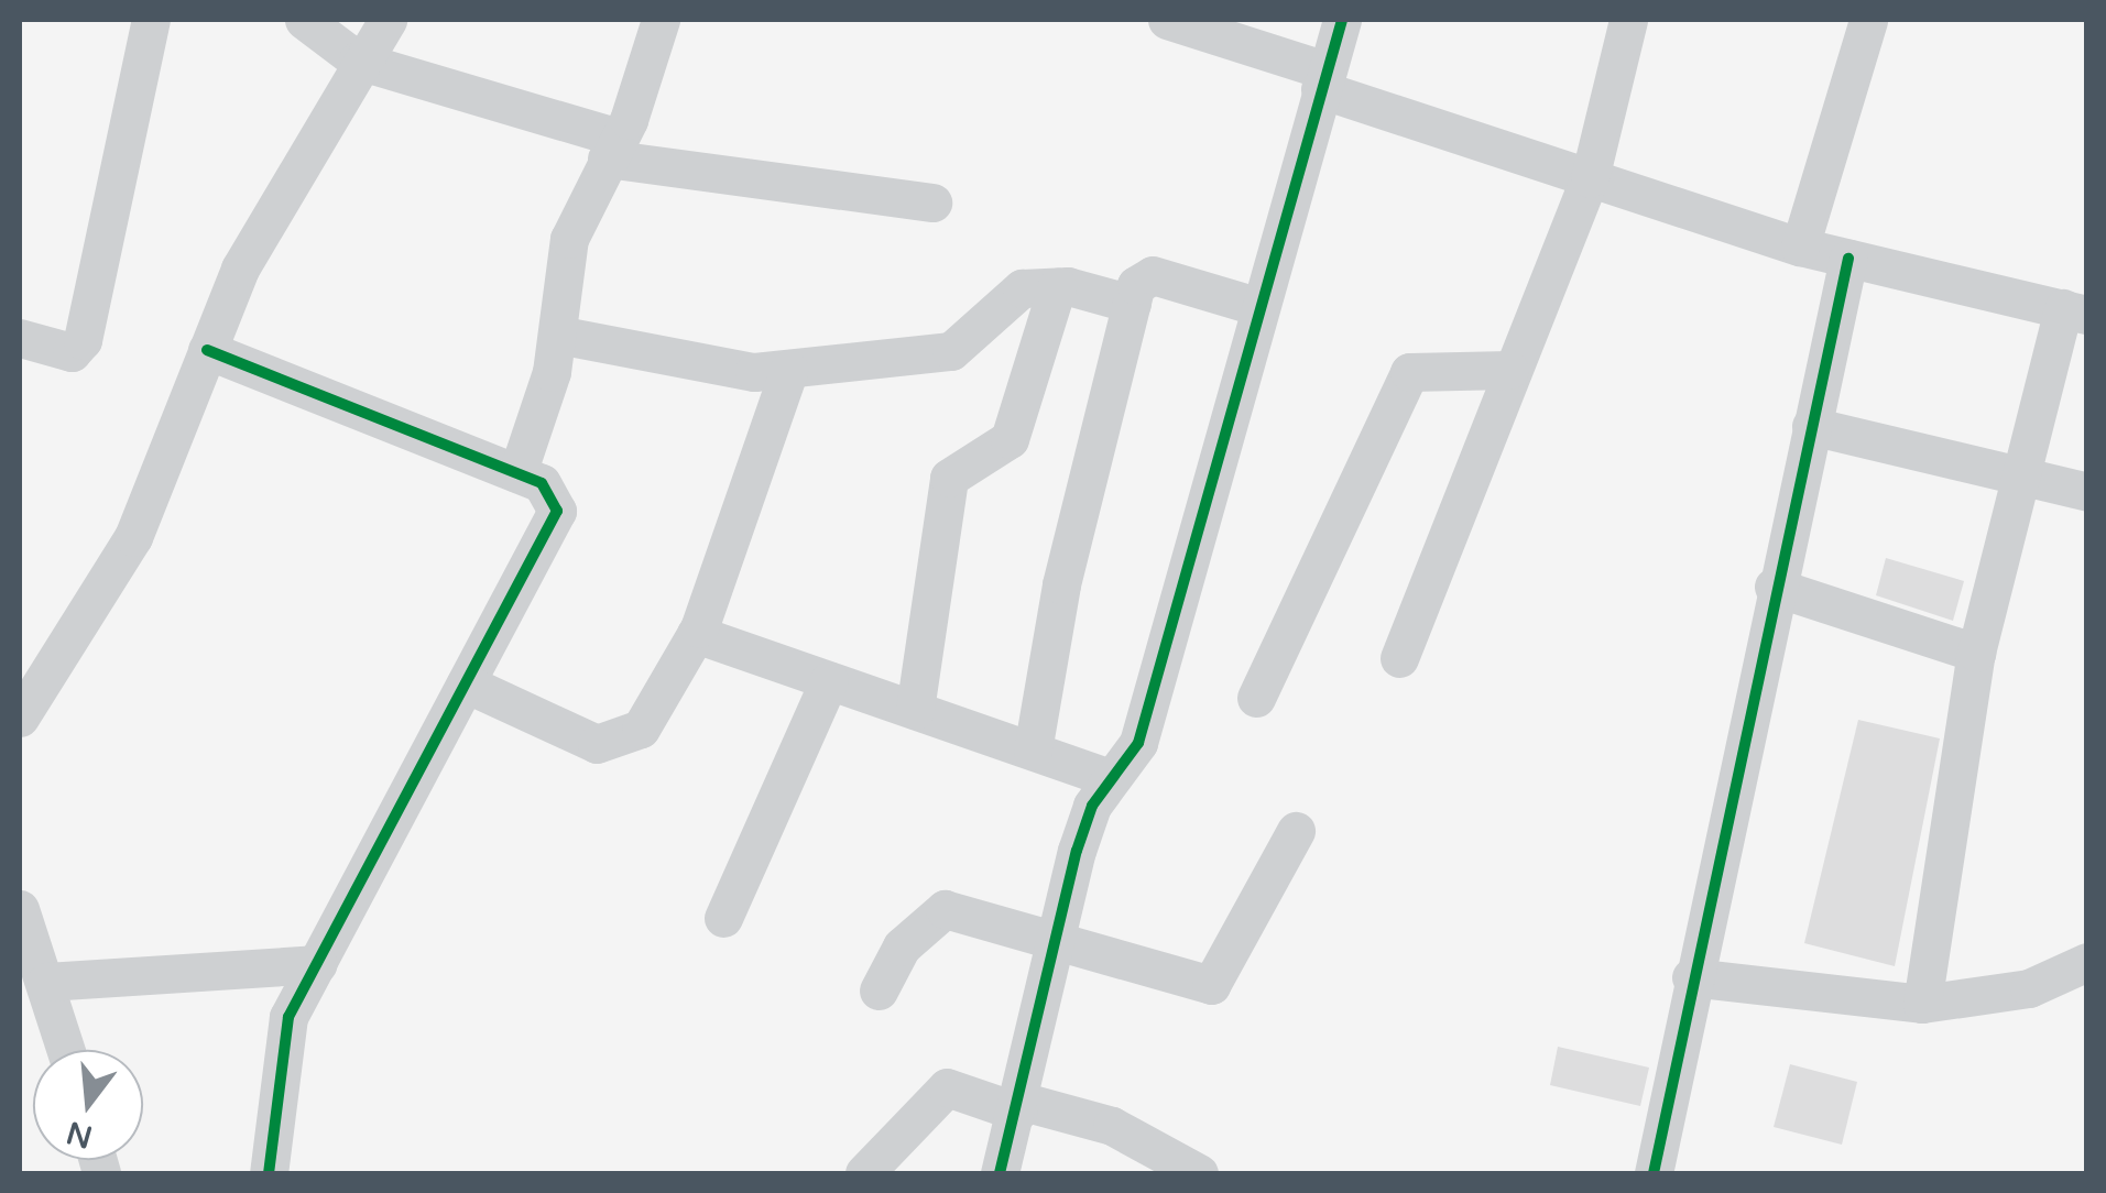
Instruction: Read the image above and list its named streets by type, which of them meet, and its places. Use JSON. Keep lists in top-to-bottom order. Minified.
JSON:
{"north":"bottom"}
